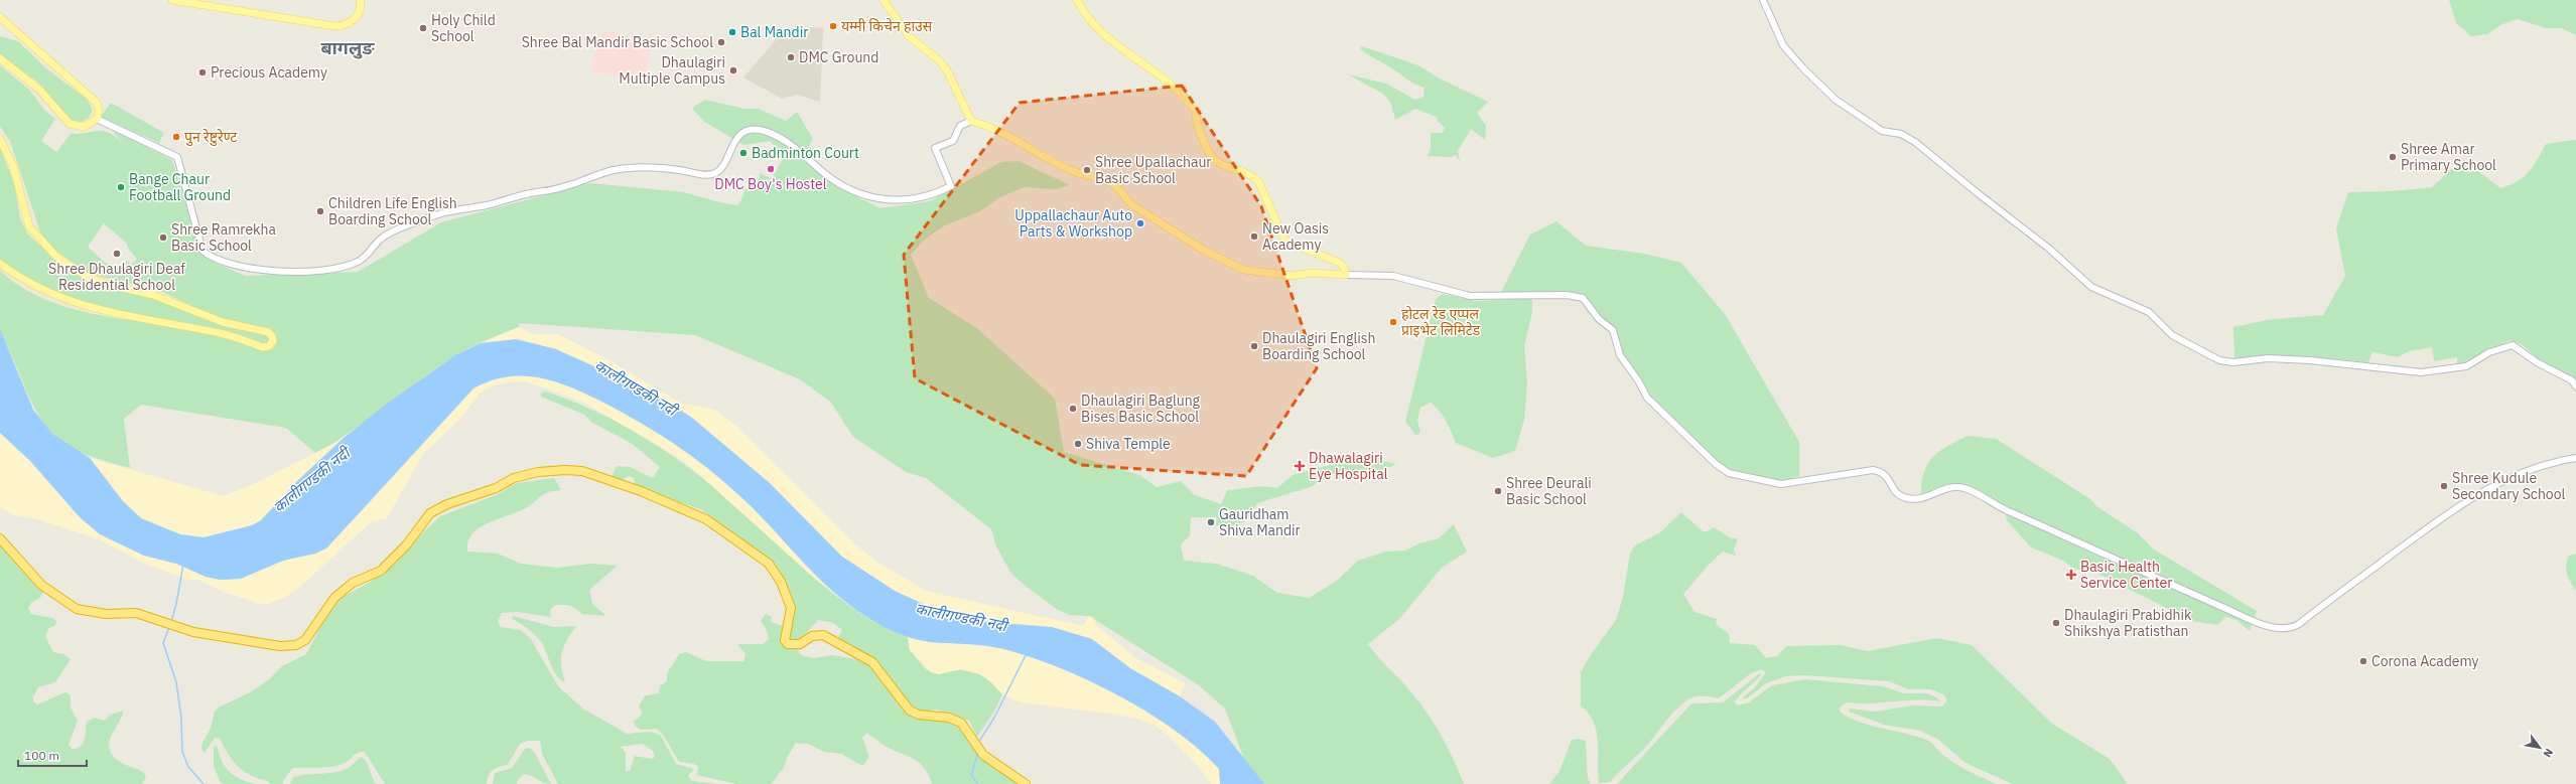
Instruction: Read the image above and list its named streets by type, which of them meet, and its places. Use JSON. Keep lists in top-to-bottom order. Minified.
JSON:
{"districts":["बागलुङ"],"water":["कालीगण्डकी नदी"],"places":{"other":["यम्मी किचेन हाउस","Holy Child School","Bal Mandir","Shree Bal Mandir Basic School","DMC Ground","Dhaulagiri Multiple Campus","Precious Academy","पुन रेष्टुरेण्ट","Badminton Court","Shree Amar Primary School","DMC Boy's Hostel","Shree Upallachaur Basic School","Bange Chaur Football Ground","Children Life English Boarding School","Uppallachaur Auto Parts & Workshop","New Oasis Academy","Shree Ramrekha Basic School","Shree Dhaulagiri Deaf Residential School","होटल रेड एप्पल प्राइभेट लिमिटेड","Dhaulagiri English Boarding School","Dhaulagiri Baglung Bises Basic School","Shiva Temple","Shree Kudule Secondary School","Shree Deurali Basic School","Gauridham Shiva Mandir","Dhaulagiri Prabidhik Shikshya Pratisthan","Corona Academy"],"health":["Dhawalagiri Eye Hospital","Basic Health Service Center"]},"scale_bar":"100 m","north":"bottom right"}
